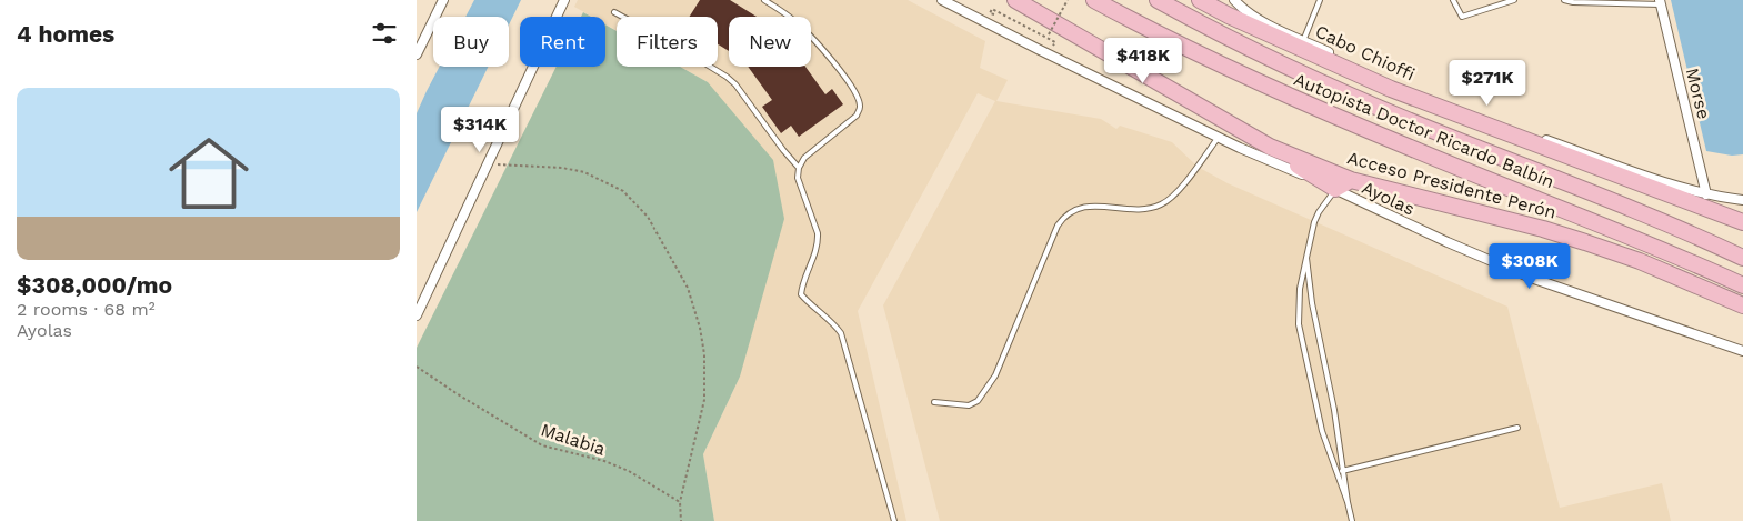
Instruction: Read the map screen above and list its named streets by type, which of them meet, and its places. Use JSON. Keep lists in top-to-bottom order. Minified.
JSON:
{"streets":{"highway":["Autopista Doctor Ricardo Balbín","Acceso Presidente Perón"],"street":["Cabo Chioffi","Morse","Ayolas"],"path":["Malabia"]},"crossings":[["Cabo Chioffi","Morse"]],"page":{"heading":"4 homes","chip":["Buy","Rent","Filters","New"],"price":["$418K","$271K","$314K","$308K"],"list":[{"name":"$308,000/mo","note":"2 rooms · 68 m² · Ayolas"}]}}
